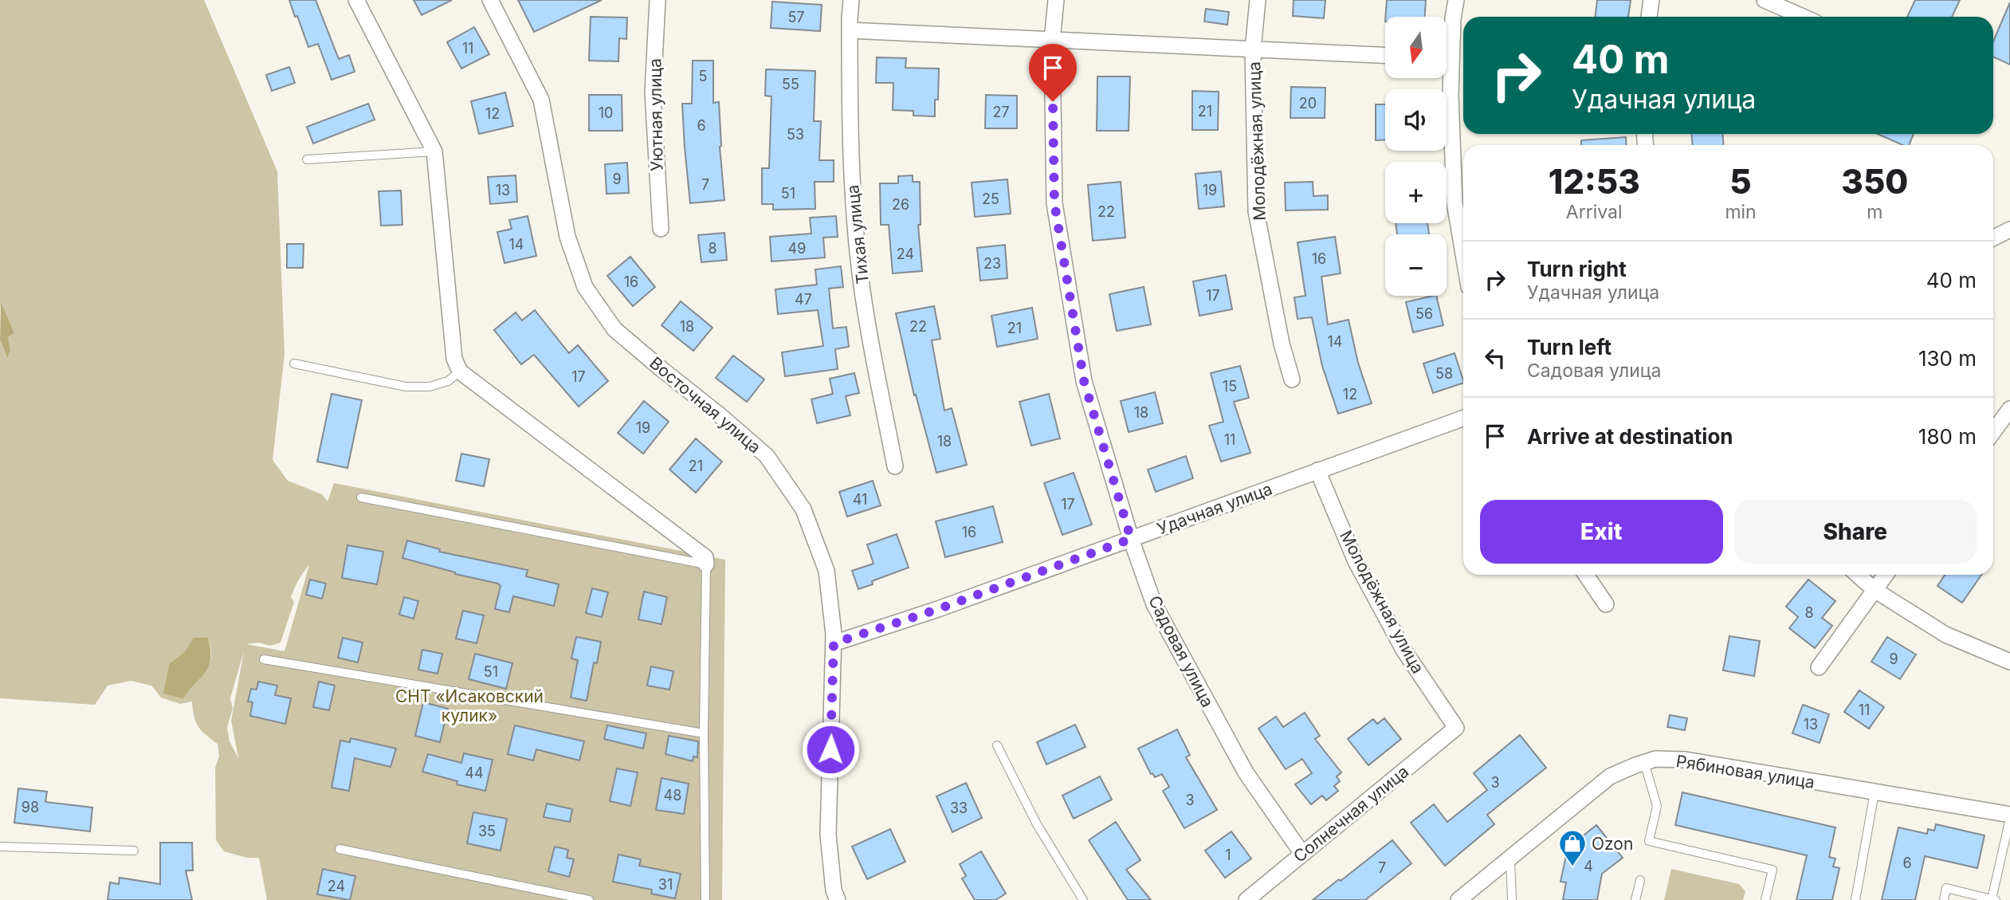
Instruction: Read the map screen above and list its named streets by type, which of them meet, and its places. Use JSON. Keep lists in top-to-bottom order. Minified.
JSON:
{"streets":{"street":["Уютная улица","Молодёжная улица","Тихая улица","Восточная улица","Удачная улица","Садовая улица","Рябиновая улица","Солнечная улица"]},"crossings":[["Молодёжная улица","Удачная улица"],["Молодёжная улица","Солнечная улица"],["Восточная улица","Удачная улица"],["Удачная улица","Садовая улица"],["Садовая улица","Солнечная улица"]],"parks":["СНТ «Исаковский кулик»"],"places":{"shop":["Ozon"]},"house_numbers":["57","11","5","55","20","21","27","10","12","6","53","9","7","13","19","51","25","26","22","14","8","49","24","16","23","16","17","47","56","18","22","21","14","58","17","15","12","18","19","11","18","21","41","17","16","8","9","51","11","13","44","3","48","3","98","33","35","1","6","4","7","31","24"],"north":"bottom","page":{"map_buttons":["+","−"],"turn":["40 m","Удачная улица"],"eta":["12:53","Arrival","5","min","350","m"],"list":[{"name":"Turn right","note":"Удачная улица","value":"40 m"},{"name":"Turn left","note":"Садовая улица","value":"130 m"},{"name":"Arrive at destination","value":"180 m"}],"buttons":["Exit","Share"]}}
